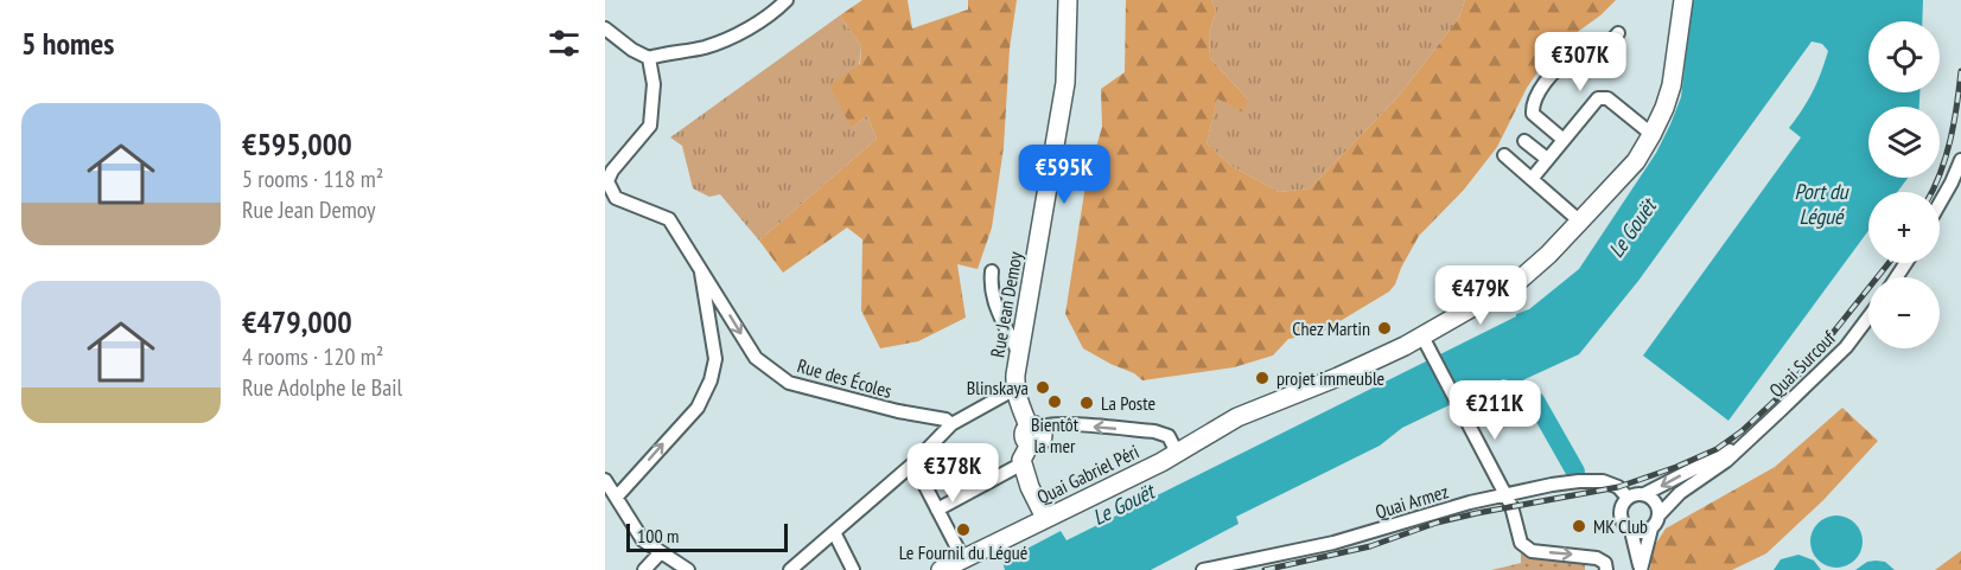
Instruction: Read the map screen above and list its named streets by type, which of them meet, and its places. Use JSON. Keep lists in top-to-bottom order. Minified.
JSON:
{"streets":{"street":["Rue Jean Demoy","Quai Surcouf","Rue des Écoles","Quai Gabriel Péri","Quai Armez"]},"crossings":[["Quai Surcouf","Quai Armez"]],"one_way":["Rue des Écoles"],"water":["Port du Légué","Le Gouët"],"places":["Chez Martin","projet immeuble","Blinskaya","Bientôt la mer","La Poste","MK Club","Le Fournil du Légué"],"scale_bar":"100 m","page":{"heading":"5 homes","map_buttons":["+","−"],"price":["€307K","€595K","€479K","€211K","€378K"],"list":[{"name":"€595,000","note":"5 rooms · 118 m² · Rue Jean Demoy"},{"name":"€479,000","note":"4 rooms · 120 m² · Rue Adolphe le Bail"}],"scale":"100 m"}}
